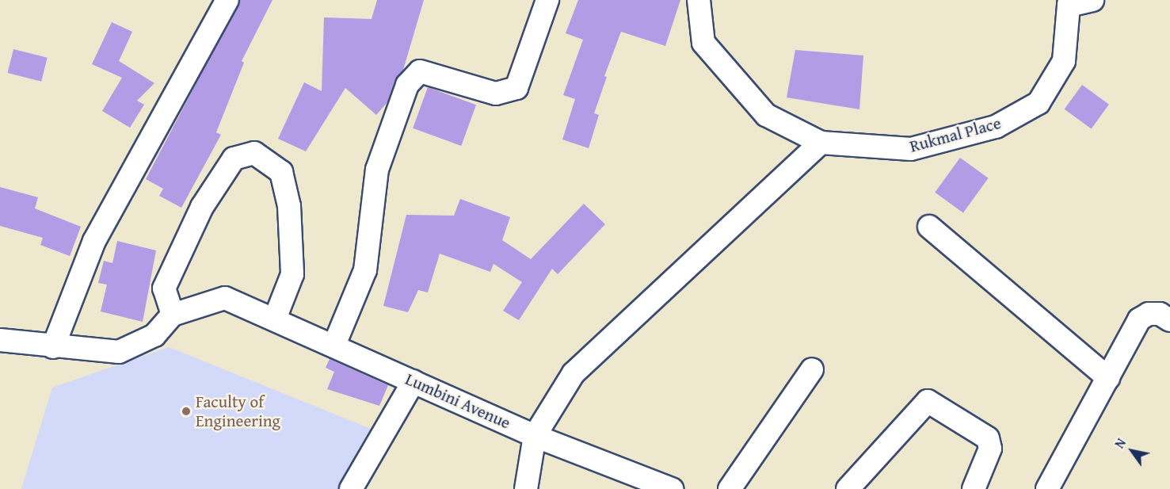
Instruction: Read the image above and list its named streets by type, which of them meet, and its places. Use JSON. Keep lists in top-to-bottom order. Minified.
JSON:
{"streets":{"street":["Rukmal Place","Lumbini Avenue"]},"places":["Faculty of Engineering"],"north":"top left"}
